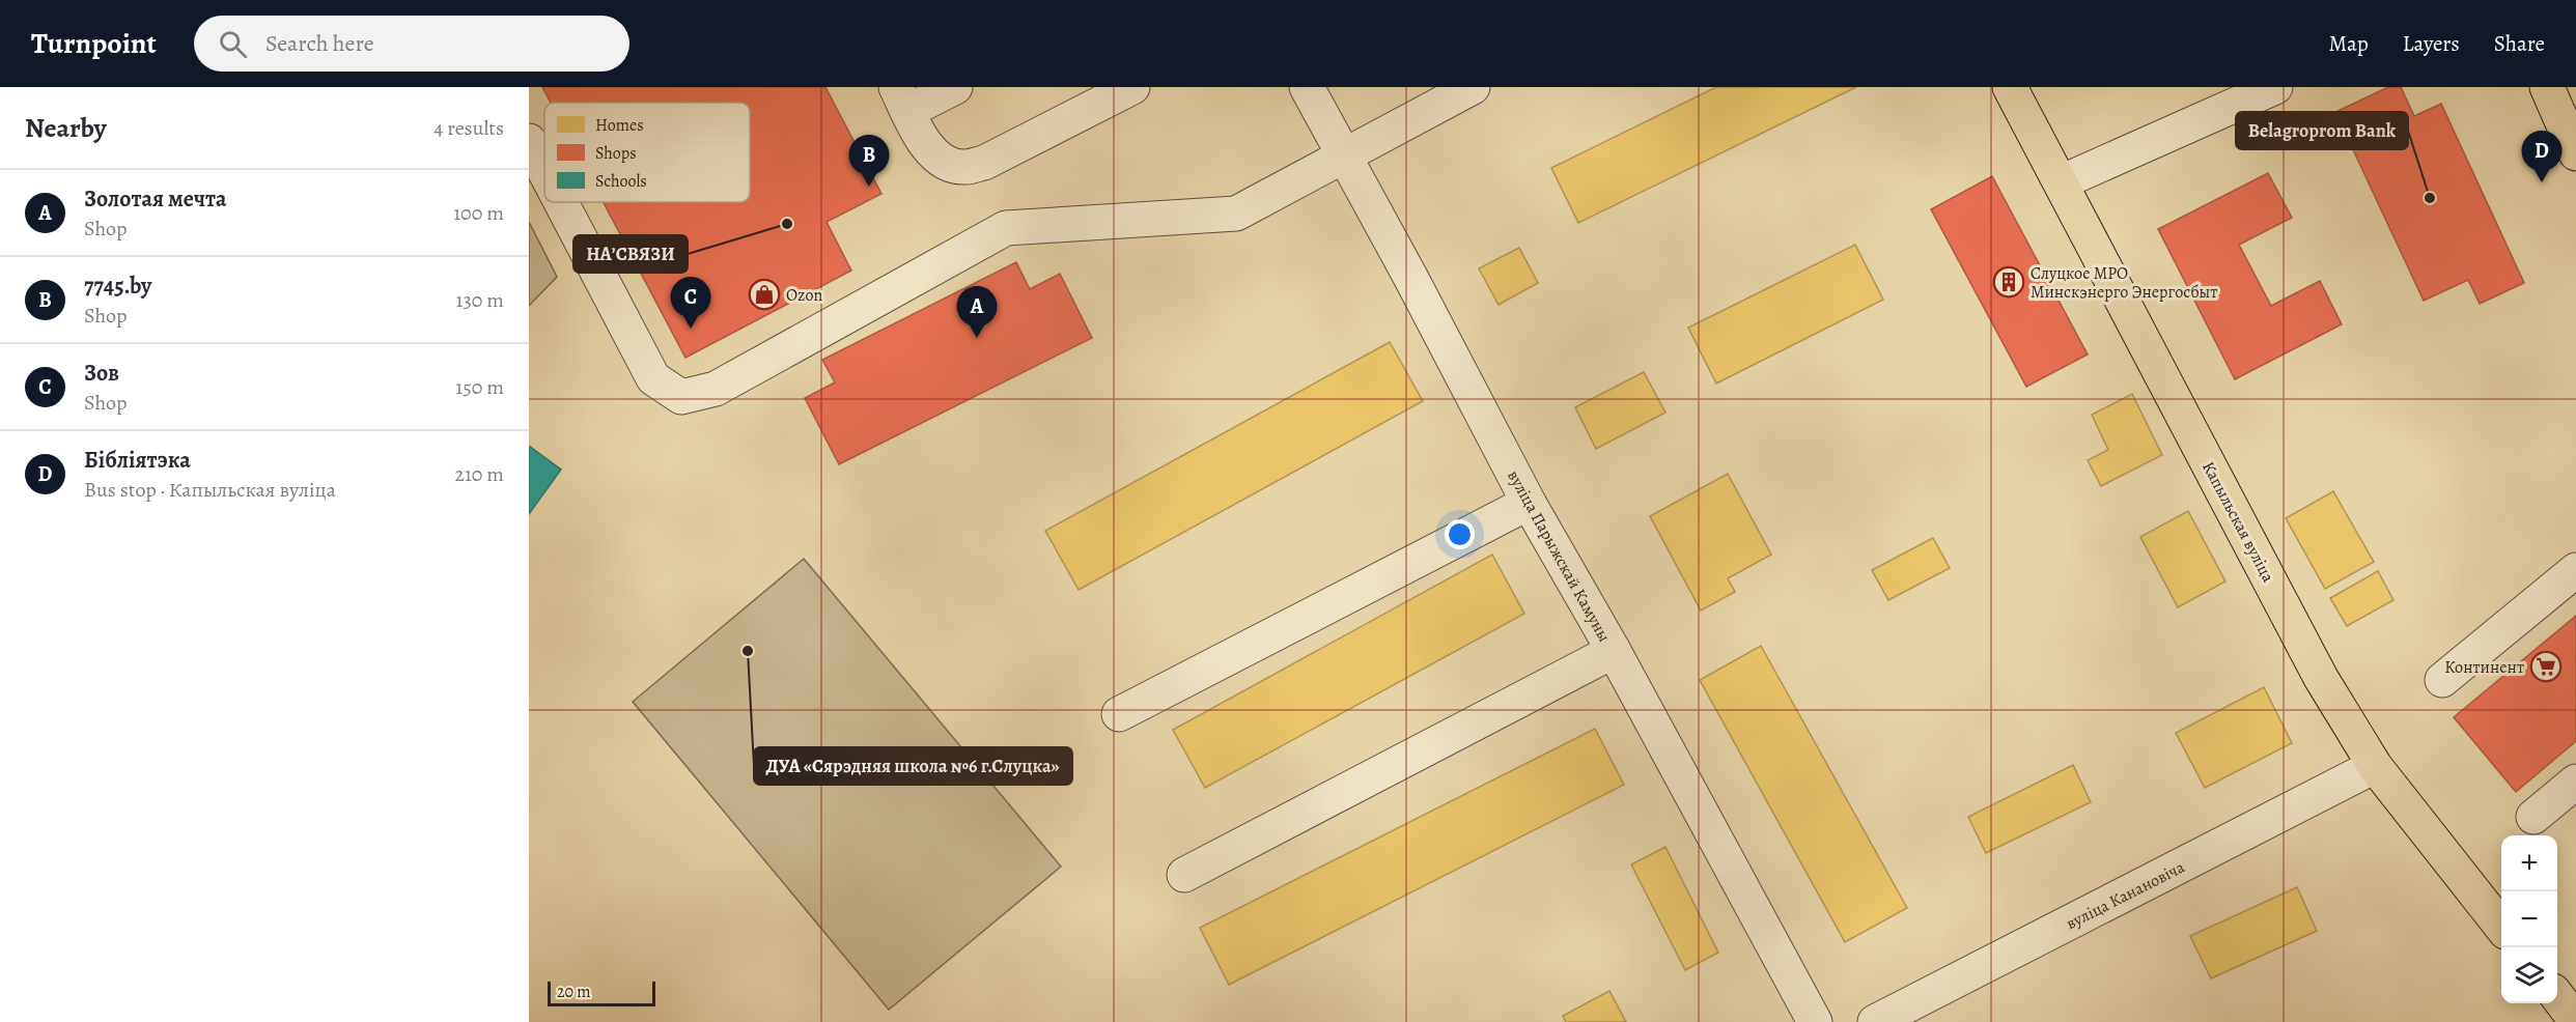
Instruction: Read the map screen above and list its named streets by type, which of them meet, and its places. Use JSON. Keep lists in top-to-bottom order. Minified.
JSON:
{"streets":{"main road":["Капыльская вуліца"],"street":["вуліца Парыжскай Камуны","вуліца Канановіча"]},"crossings":[["Капыльская вуліца","вуліца Канановіча"]],"places":{"other":["Belagroprom Bank","НАʼСВЯЗИ","ДУА «Сярэдняя школа №6 г.Слуцка»"],"building":["Слуцкое МРО Минскэнерго Энергосбыт"],"shop":["Ozon"],"supermarket":["Континент"]},"legend":["Homes","Shops","Schools"],"scale_bar":"20 m","page":{"header":"Turnpoint","search":"Search here","nav":["Map","Layers","Share"],"heading":["Nearby","4 results"],"pins":["D","B","C","A"],"list":[{"mark":"A","name":"Золотая мечта","note":"Shop","value":"100 m"},{"mark":"B","name":"7745.by","note":"Shop","value":"130 m"},{"mark":"C","name":"Зов","note":"Shop","value":"150 m"},{"mark":"D","name":"Бібліятэка","note":"Bus stop · Капыльская вуліца","value":"210 m"}],"map_buttons":["+","−"],"scale":"20 m"}}
